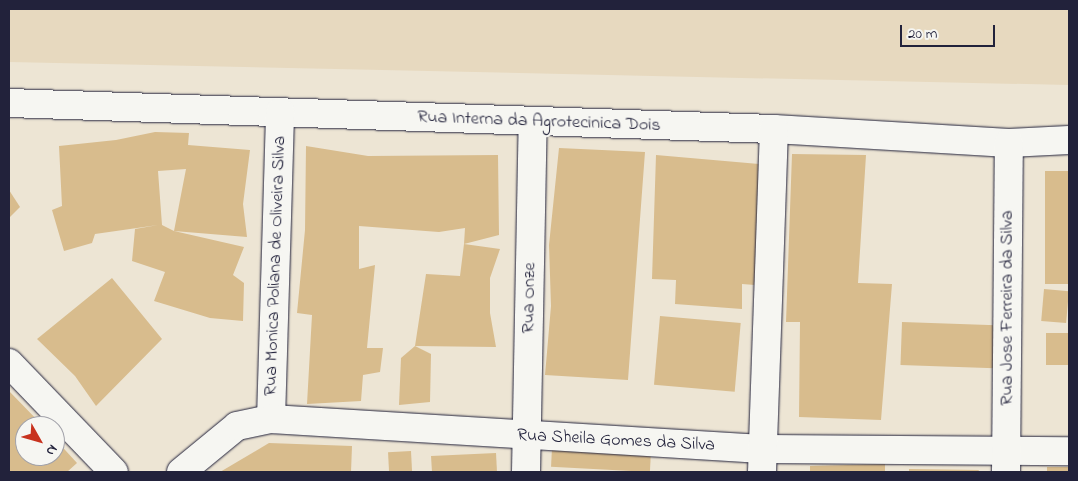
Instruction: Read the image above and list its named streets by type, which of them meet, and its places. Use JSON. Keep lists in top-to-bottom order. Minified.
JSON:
{"streets":{"street":["Rua Interna da Agrotecinica Dois","Rua Monica Poliana de Oliveira Silva","Rua Onze","Rua Jose Ferreira da Silva","Rua Sheila Gomes da Silva"]},"crossings":[["Rua Interna da Agrotecinica Dois","Rua Monica Poliana de Oliveira Silva"],["Rua Interna da Agrotecinica Dois","Rua Onze"],["Rua Interna da Agrotecinica Dois","Rua Jose Ferreira da Silva"],["Rua Monica Poliana de Oliveira Silva","Rua Sheila Gomes da Silva"],["Rua Onze","Rua Sheila Gomes da Silva"],["Rua Jose Ferreira da Silva","Rua Sheila Gomes da Silva"]],"scale_bar":"20 m","north":"bottom right"}
